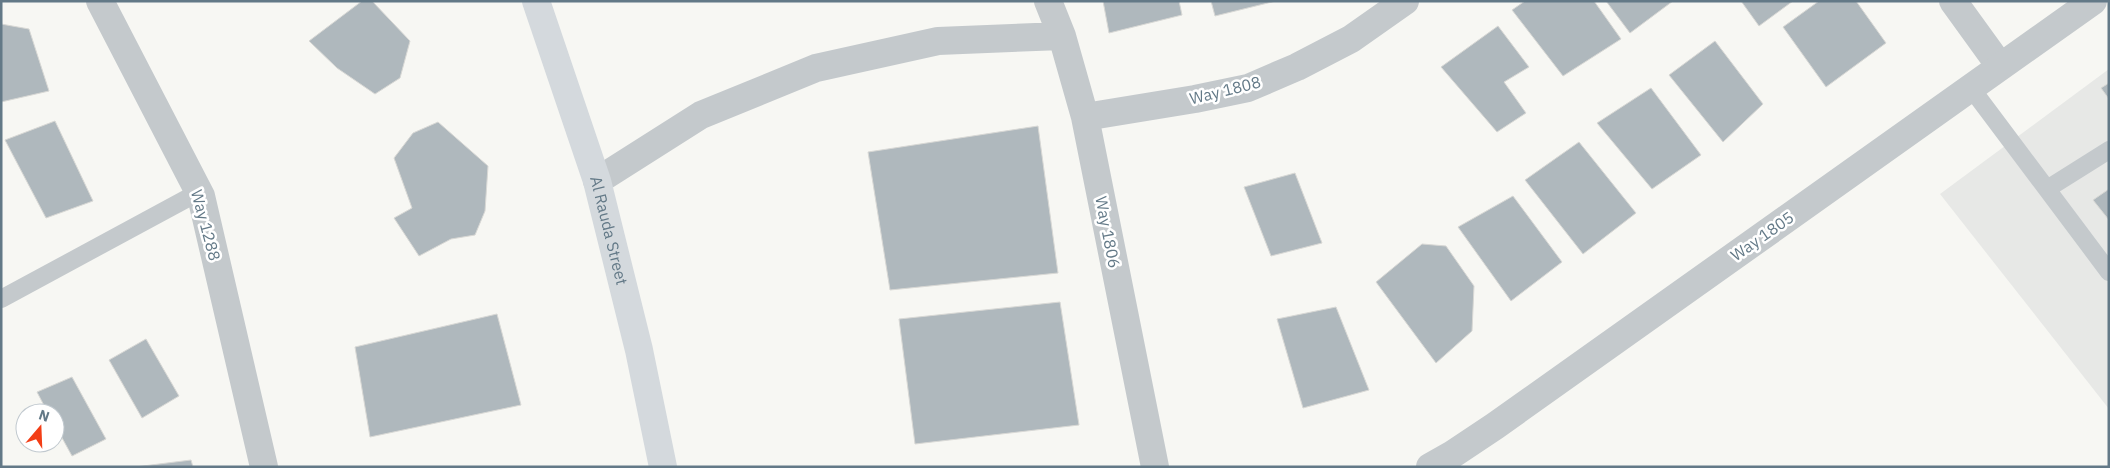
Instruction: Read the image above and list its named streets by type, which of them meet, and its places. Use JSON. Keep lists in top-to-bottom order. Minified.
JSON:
{"streets":{"main road":["Al Rauda Street"],"street":["Way 1808","Way 1288","Way 1806","Way 1805"]},"crossings":[["Way 1808","Way 1806"]],"north":"top"}
